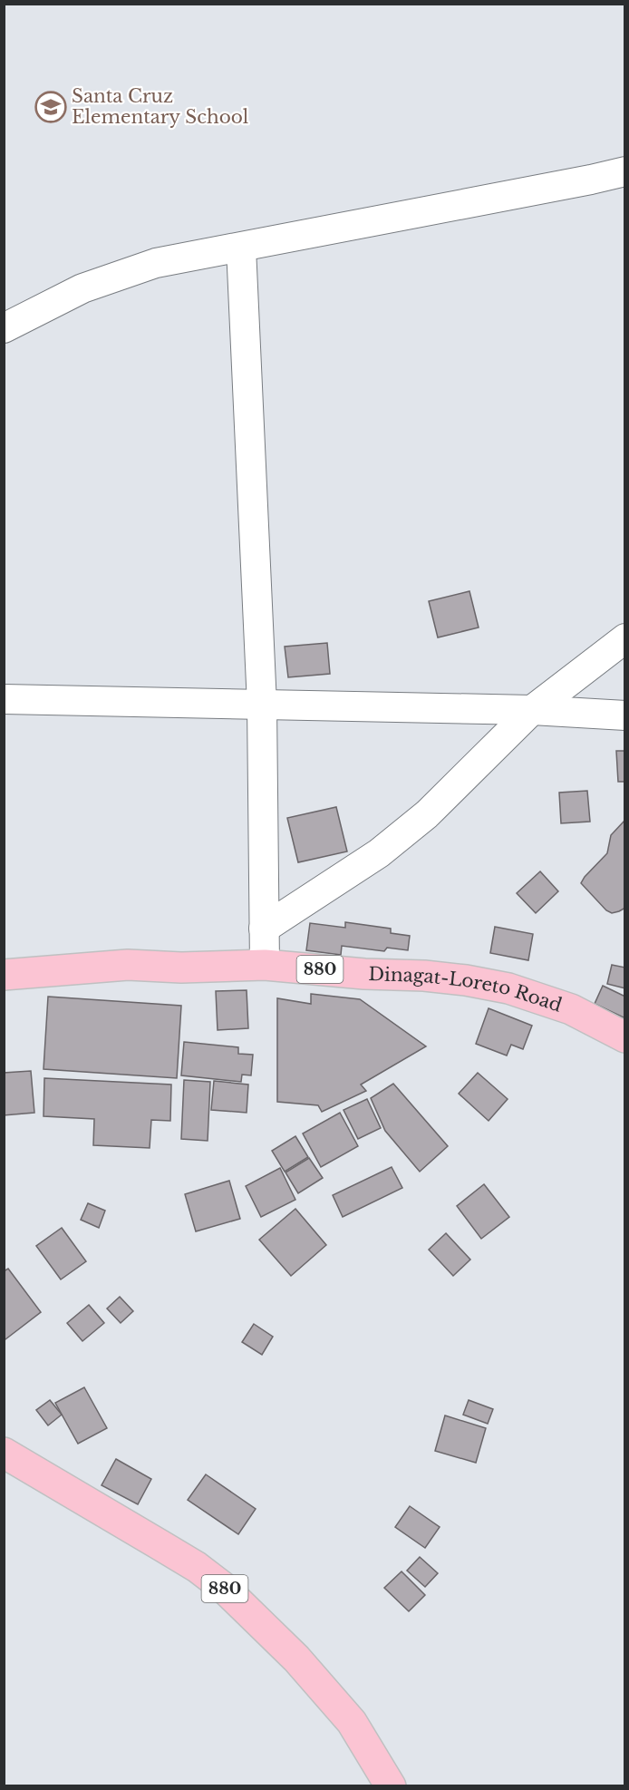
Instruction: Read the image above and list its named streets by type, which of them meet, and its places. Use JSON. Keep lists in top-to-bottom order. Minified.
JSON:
{"streets":{"main road":["880","Dinagat-Loreto Road"]},"places":{"school or university":["Santa Cruz Elementary School"]}}
